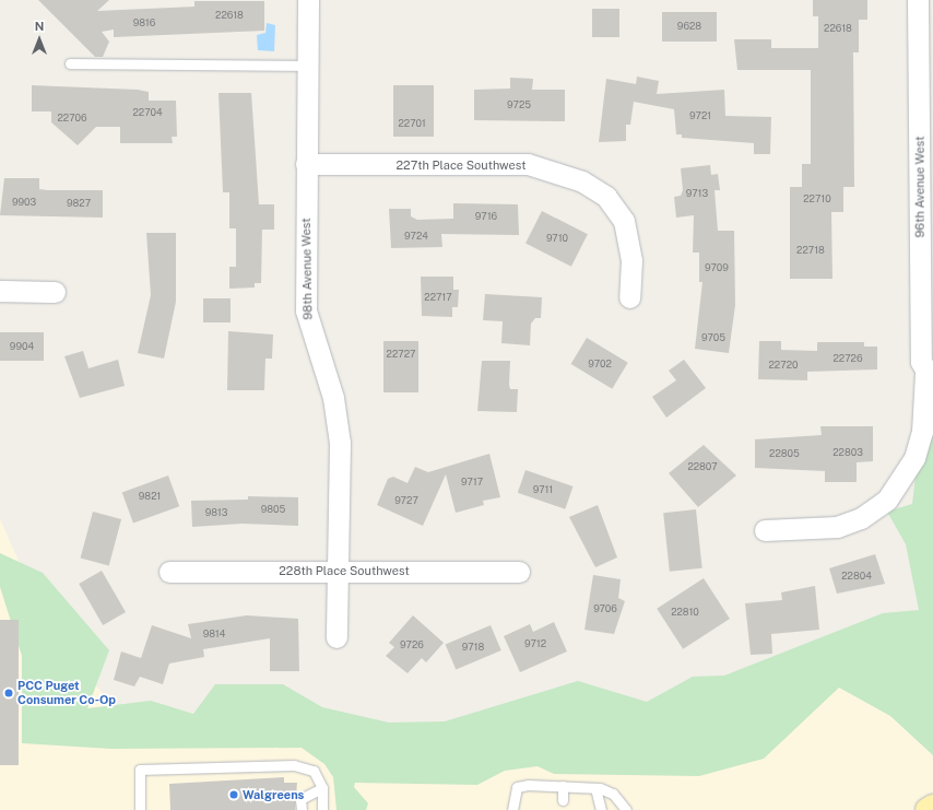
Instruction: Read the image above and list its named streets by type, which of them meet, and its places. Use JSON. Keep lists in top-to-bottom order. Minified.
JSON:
{"streets":{"street":["227th Place Southwest","96th Avenue West","98th Avenue West","228th Place Southwest"]},"crossings":[["227th Place Southwest","98th Avenue West"],["98th Avenue West","228th Place Southwest"]],"places":["PCC Puget Consumer Co-Op","Walgreens"],"house_numbers":["22618","9816","9628","22618","9725","22704","9721","22706","22701","9713","22710","9903","9827","9716","9724","9710","22718","9709","22717","9705","9904","22727","22726","9702","22720","22803","22805","22807","9717","9711","9821","9727","9805","9813","22804","9706","22810","9814","9712","9726","9718"],"north":"top"}
